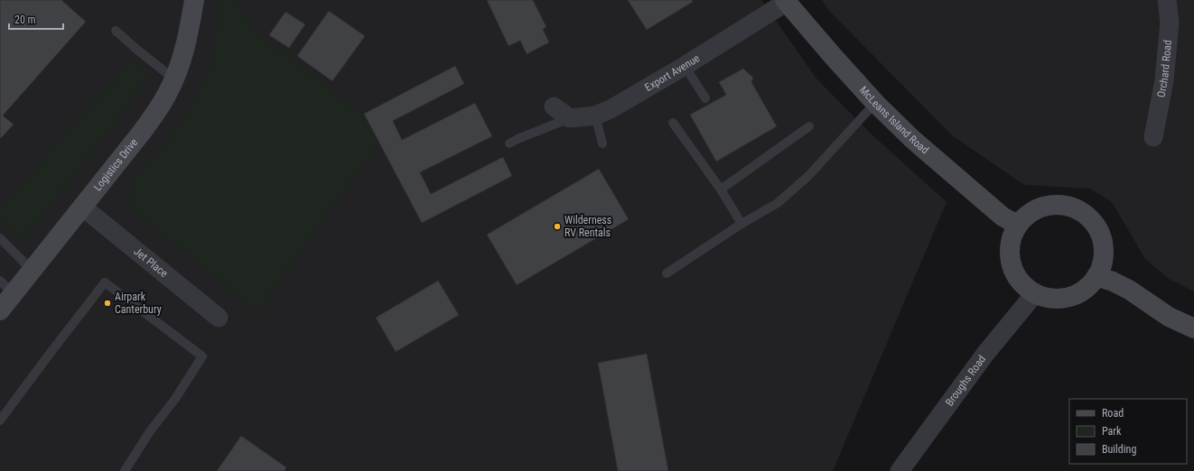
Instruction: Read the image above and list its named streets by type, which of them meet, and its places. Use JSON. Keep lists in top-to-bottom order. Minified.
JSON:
{"streets":{"main road":["McLeans Island Road","Logistics Drive"],"street":["Orchard Road","Export Avenue","Jet Place","Broughs Road"]},"crossings":[["Export Avenue","McLeans Island Road"],["McLeans Island Road","Broughs Road"],["Logistics Drive","Jet Place"]],"places":["Wilderness RV Rentals","Airpark Canterbury"],"legend":["Road","Park","Building"],"scale_bar":"20 m"}
